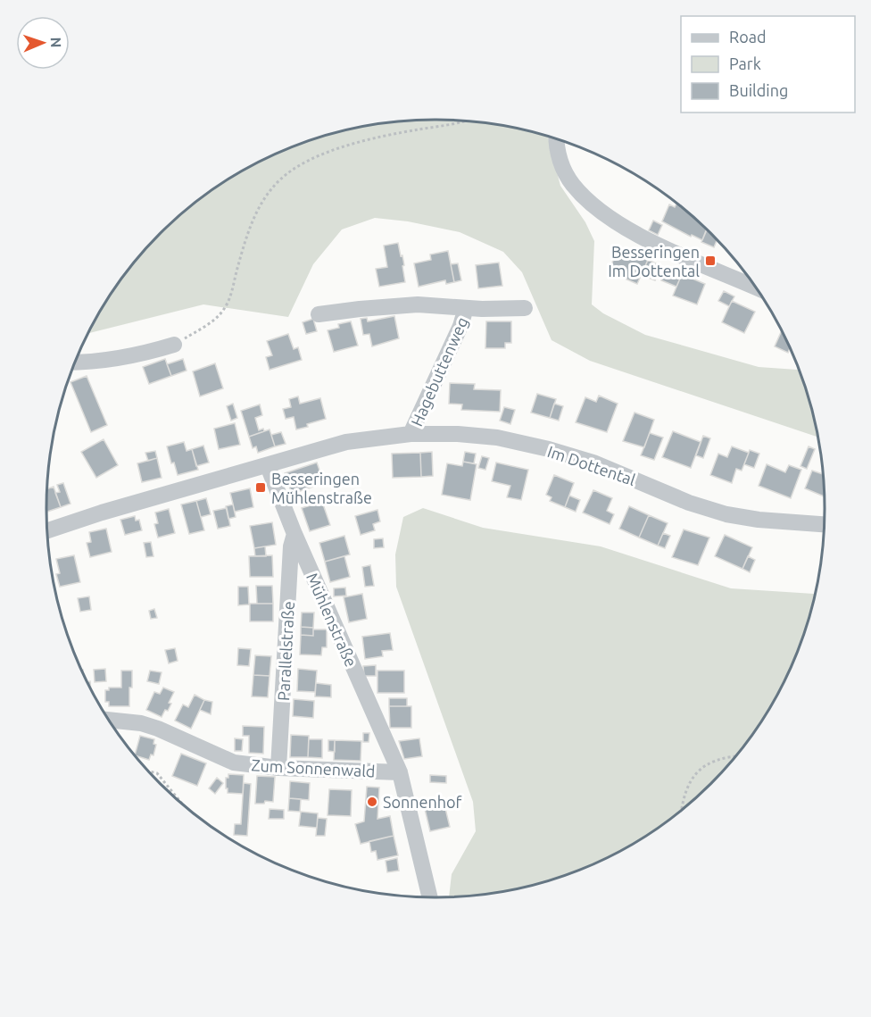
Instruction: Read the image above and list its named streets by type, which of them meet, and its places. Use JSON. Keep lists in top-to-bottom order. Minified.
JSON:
{"streets":{"street":["Hagebuttenweg","Im Dottental","Mühlenstraße","Parallelstraße","Zum Sonnenwald"]},"crossings":[["Hagebuttenweg","Im Dottental"],["Im Dottental","Mühlenstraße"],["Mühlenstraße","Parallelstraße"],["Mühlenstraße","Zum Sonnenwald"],["Parallelstraße","Zum Sonnenwald"]],"places":{"transit":["Besseringen Im Dottental","Besseringen Mühlenstraße"],"other":["Sonnenhof"]},"legend":["Road","Park","Building"],"north":"right"}
